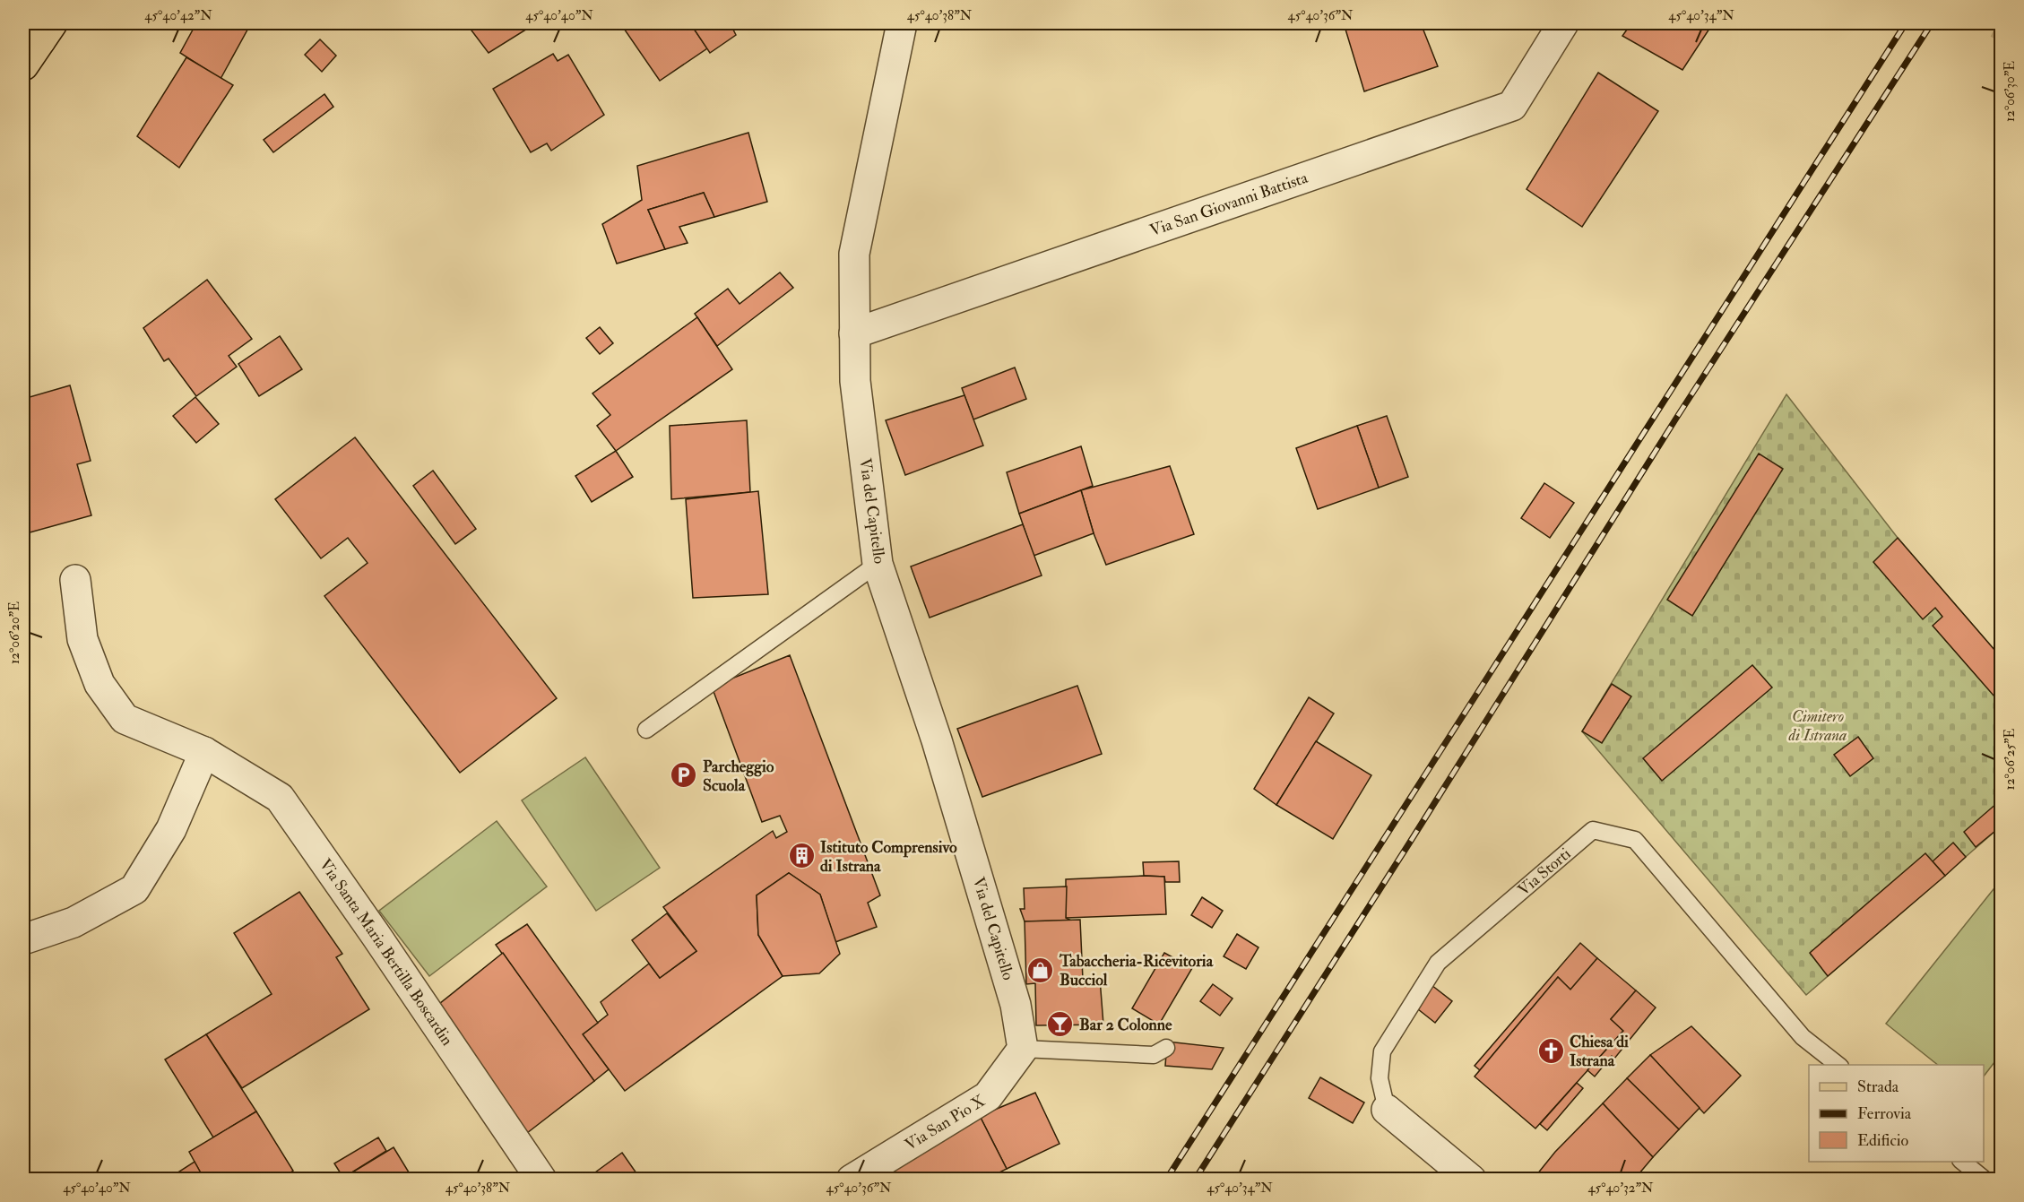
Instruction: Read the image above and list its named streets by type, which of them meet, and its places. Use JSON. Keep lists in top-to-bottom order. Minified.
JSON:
{"streets":{"street":["Via San Giovanni Battista","Via del Capitello","Via Storti","Via Santa Maria Bertilla Boscardin","Via San Pio X"]},"crossings":[["Via San Giovanni Battista","Via del Capitello"],["Via del Capitello","Via San Pio X"]],"parks":["Cimitero di Istrana"],"places":{"parking":["Parcheggio Scuola"],"building":["Istituto Comprensivo di Istrana"],"shop":["Tabaccheria-Ricevitoria Bucciol"],"bar":["Bar 2 Colonne"],"church":["Chiesa di Istrana"]},"legend":["Strada","Ferrovia","Edificio"],"coordinates":["45°40'42\"N","45°40'40\"N","45°40'38\"N","45°40'36\"N","45°40'34\"N","12°06'30\"E","12°06'20\"E","12°06'25\"E","45°40'32\"N"]}
